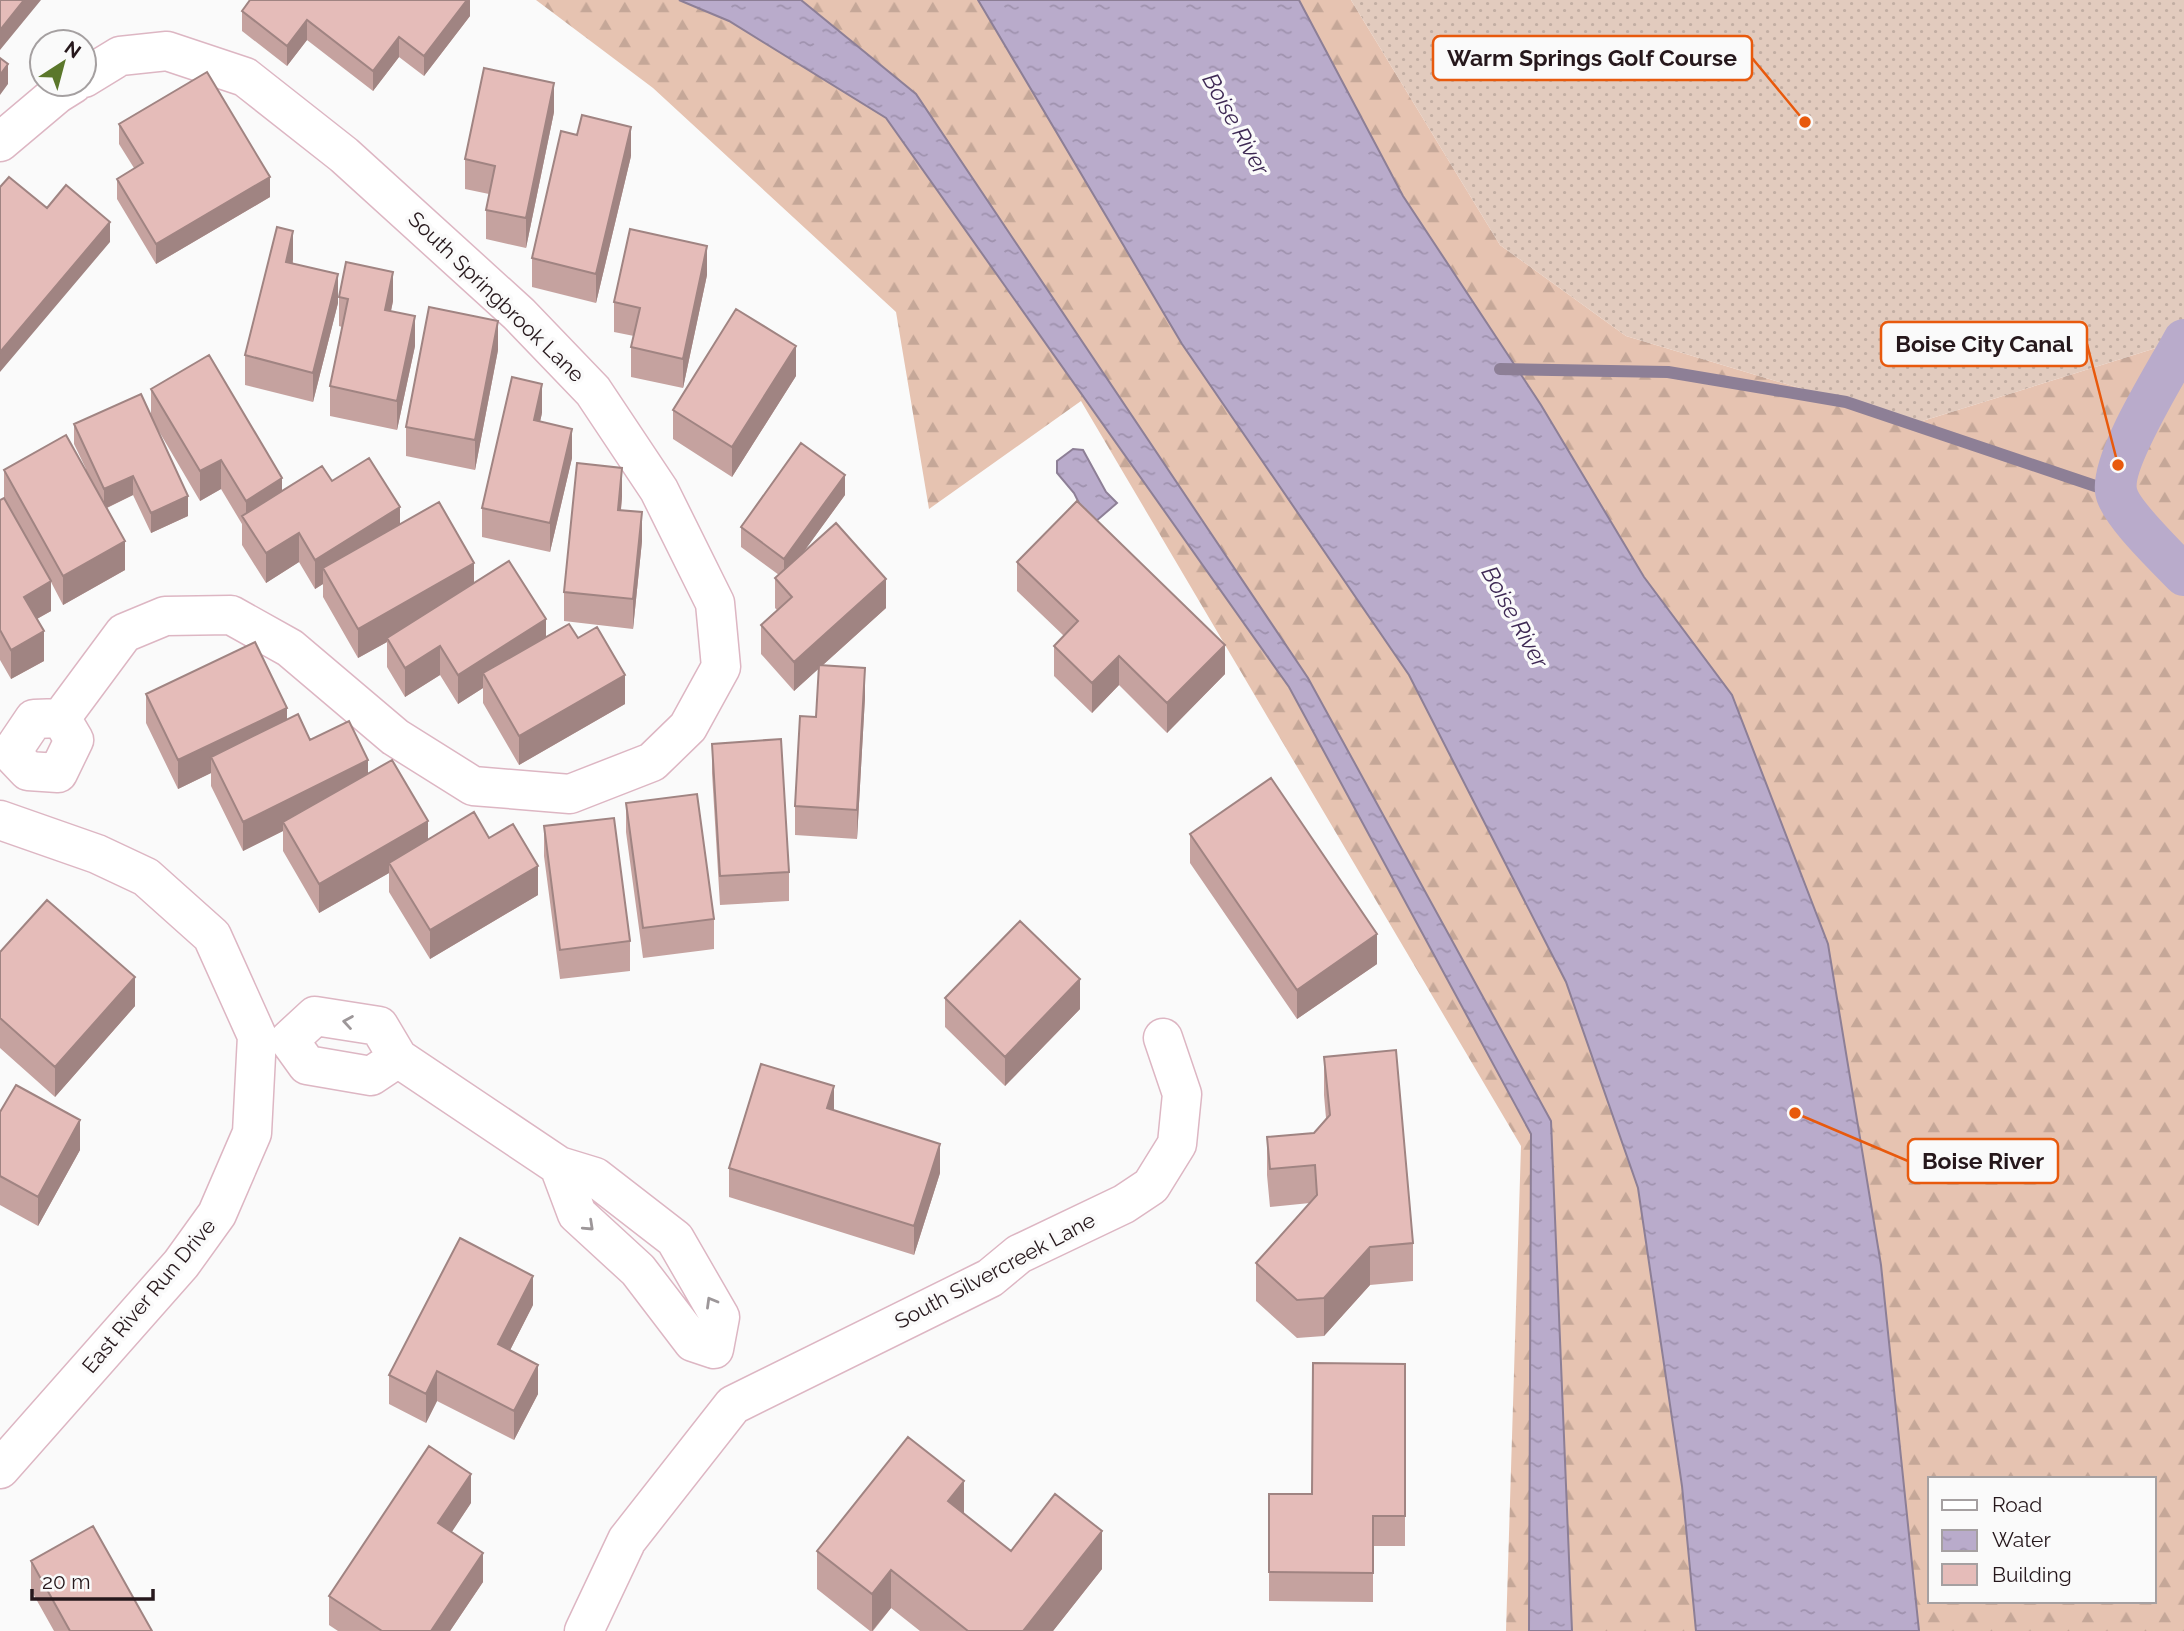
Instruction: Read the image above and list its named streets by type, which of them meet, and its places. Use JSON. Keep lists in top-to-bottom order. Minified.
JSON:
{"streets":{"street":["South Springbrook Lane","South Silvercreek Lane","East River Run Drive"]},"crossings":[["South Springbrook Lane","East River Run Drive"]],"water":["Boise River"],"places":["Warm Springs Golf Course","Boise City Canal","Boise River"],"legend":["Road","Water","Building"],"scale_bar":"20 m","north":"top right"}
